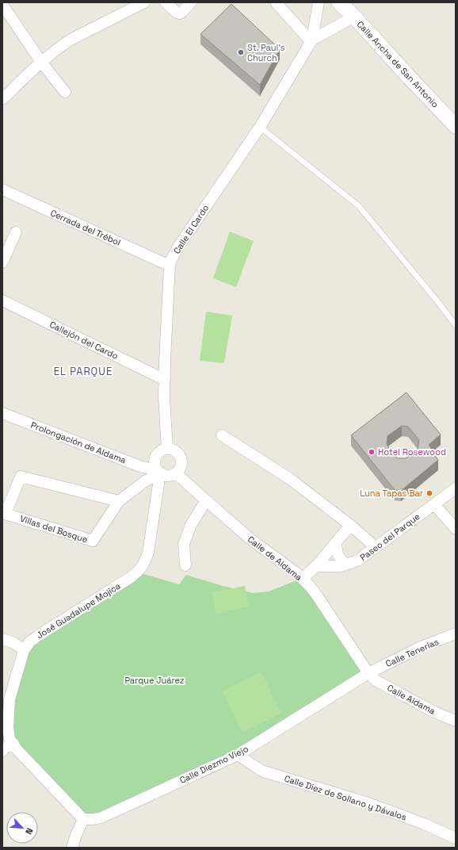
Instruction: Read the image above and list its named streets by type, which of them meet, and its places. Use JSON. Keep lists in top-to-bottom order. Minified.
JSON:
{"streets":{"main road":["Calle Ancha de San Antonio"],"street":["Cerrada del Trébol","Calle El Cardo","Callejón del Cardo","Prolongación de Aldama","Villas del Bosque","Paseo del Parque","Calle de Aldama","José Guadalupe Mojica","Calle Tenerías","Calle Aldama","Calle Diezmo Viejo","Calle Diez de Sollano y Dávalos"]},"crossings":[["Cerrada del Trébol","Calle El Cardo"],["Calle El Cardo","Callejón del Cardo"],["Calle El Cardo","Prolongación de Aldama"],["Calle El Cardo","Calle de Aldama"],["Calle El Cardo","José Guadalupe Mojica"],["Prolongación de Aldama","Calle de Aldama"],["Prolongación de Aldama","José Guadalupe Mojica"],["Calle de Aldama","José Guadalupe Mojica"],["Calle de Aldama","Calle Tenerías"],["Calle de Aldama","Calle Aldama"],["Calle de Aldama","Calle Diezmo Viejo"],["José Guadalupe Mojica","Calle Diezmo Viejo"],["Calle Tenerías","Calle Aldama"],["Calle Tenerías","Calle Diezmo Viejo"],["Calle Aldama","Calle Diezmo Viejo"],["Calle Diezmo Viejo","Calle Diez de Sollano y Dávalos"]],"districts":["EL PARQUE"],"parks":["Parque Juárez"],"places":["St. Paul's Church","Hotel Rosewood","Luna Tapas Bar"],"north":"bottom right"}
